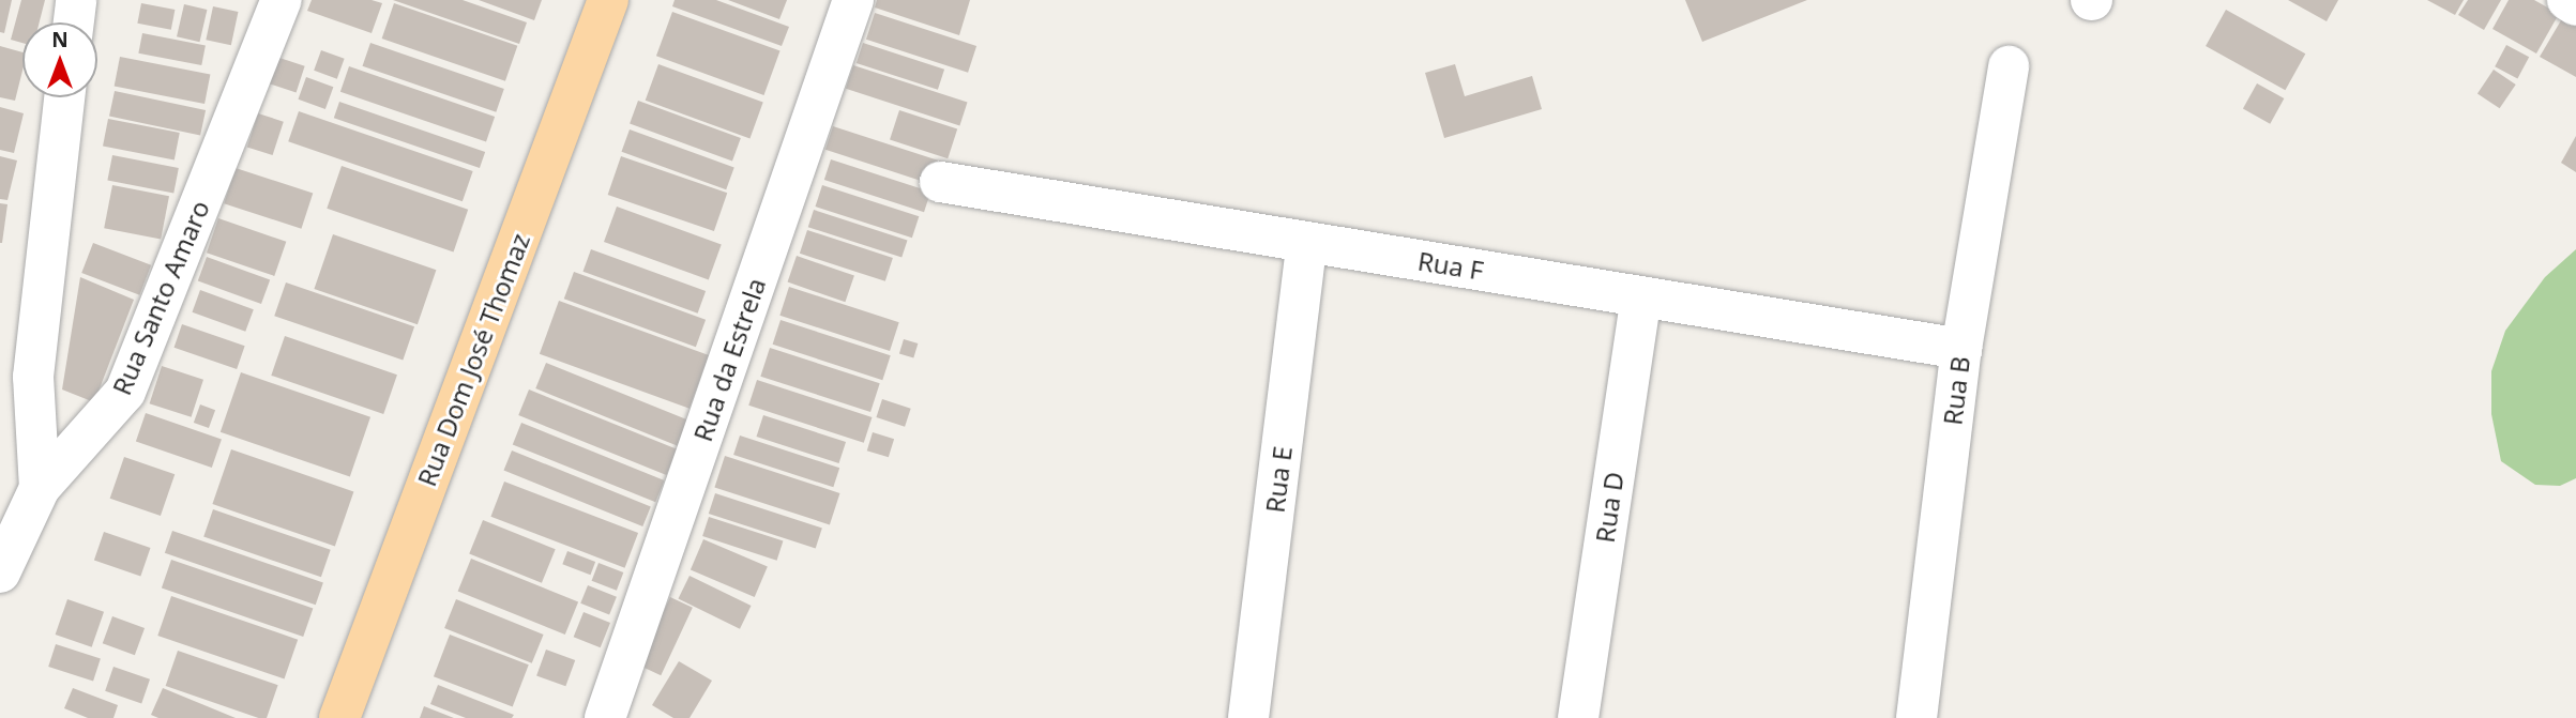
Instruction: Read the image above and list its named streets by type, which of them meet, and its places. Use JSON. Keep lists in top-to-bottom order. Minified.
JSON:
{"streets":{"main road":["Rua Dom José Thomaz"],"street":["Rua F","Rua Santo Amaro","Rua da Estrela","Rua B","Rua E","Rua D"]},"crossings":[["Rua F","Rua B"],["Rua F","Rua E"],["Rua F","Rua D"]],"north":"top"}
